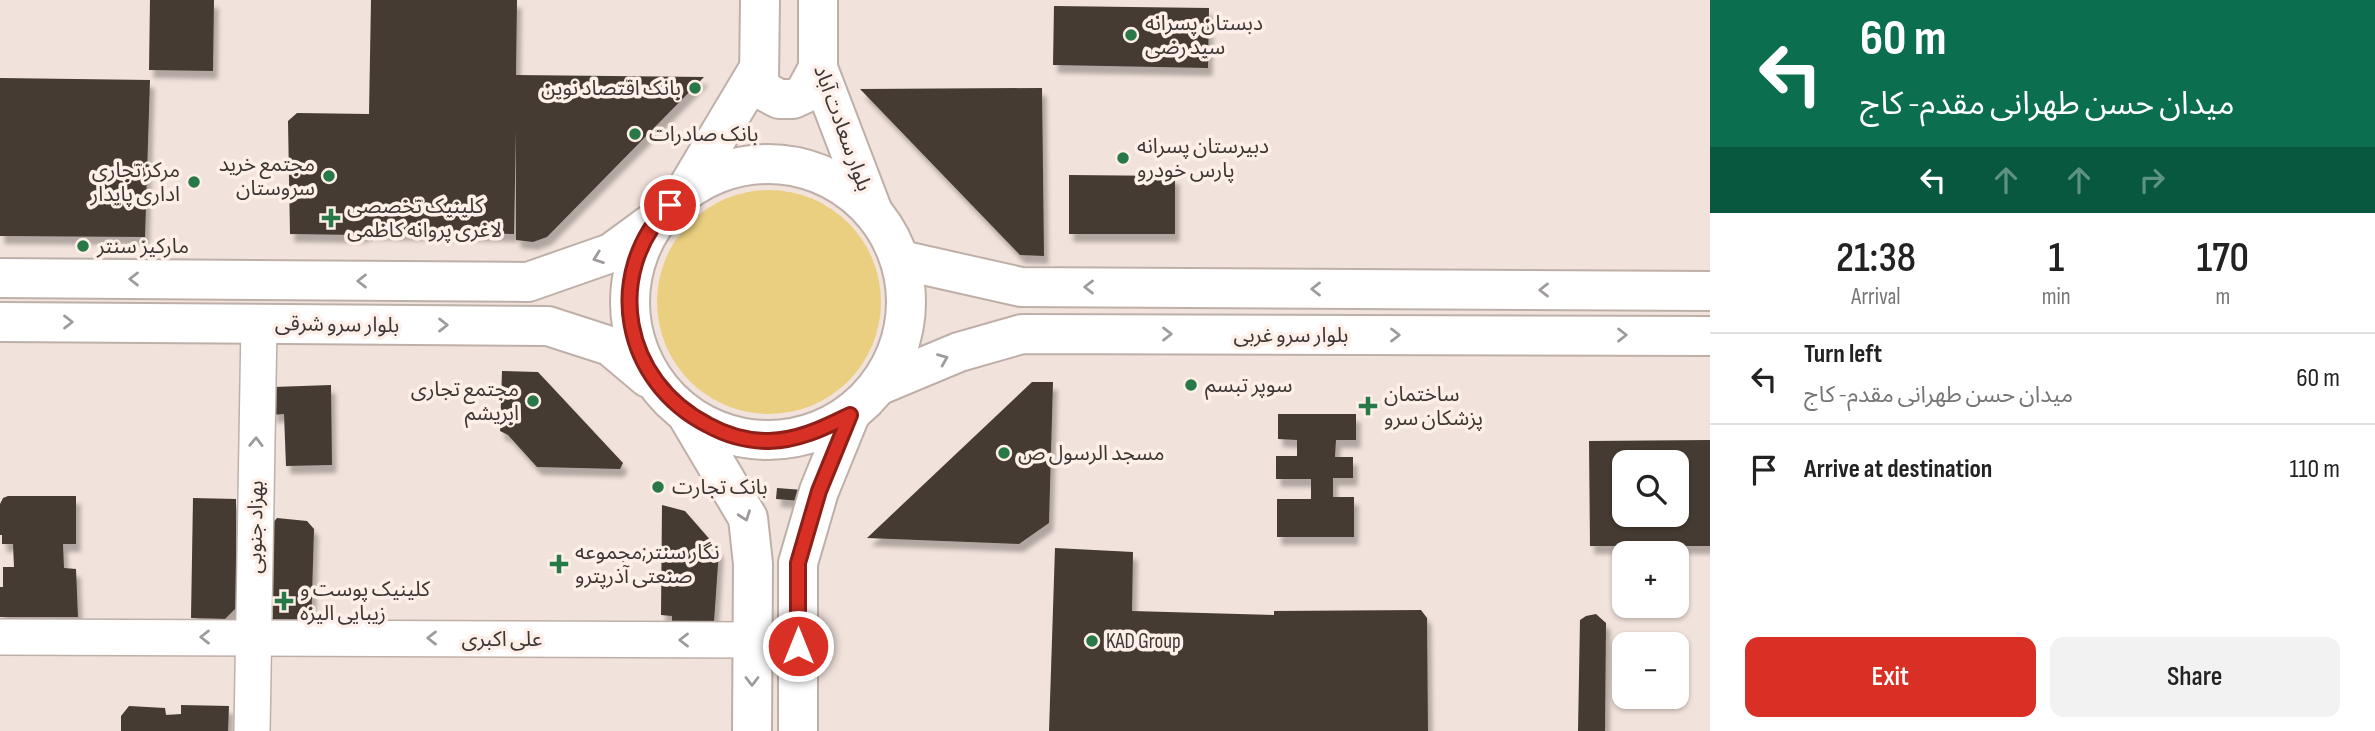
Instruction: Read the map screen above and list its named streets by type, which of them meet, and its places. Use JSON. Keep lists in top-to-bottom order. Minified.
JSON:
{"streets":{"main road":["بلوار سعادت آباد","بلوار سرو شرقی","بلوار سرو غربی"],"street":["بهزاد جنوبی","علی اکبری"]},"crossings":[["بلوار سرو شرقی","بهزاد جنوبی"],["بهزاد جنوبی","علی اکبری"]],"one_way":["بهزاد جنوبی","علی اکبری"],"places":{"other":["دبستان پسرانه سید رضی","بانک اقتصاد نوین","بانک صادرات","دبیرستان پسرانه پارس خودرو","مجتمع خرید سروستان","مرکز تجاری اداری پایدار","مارکیز سنتر","سوپر تبسم","مجتمع تجاری ابریشم","مسجد الرسول ص","بانک تجارت","KAD Group"],"health":["کلینیک تخصصی لاغری پروانه کاظمی","ساختمان پزشکان سرو","نگار سنتر;مجموعه صنعتی آذرپترو","کلینیک پوست و زیبایی الیزه"]},"page":{"turn":["60 m","میدان حسن طهرانی مقدم- کاج"],"eta":["21:38","Arrival","1","min","170","m"],"list":[{"name":"Turn left","note":"میدان حسن طهرانی مقدم- کاج","value":"60 m"},{"name":"Arrive at destination","value":"110 m"}],"map_buttons":["+","−"],"buttons":["Exit","Share"]}}
